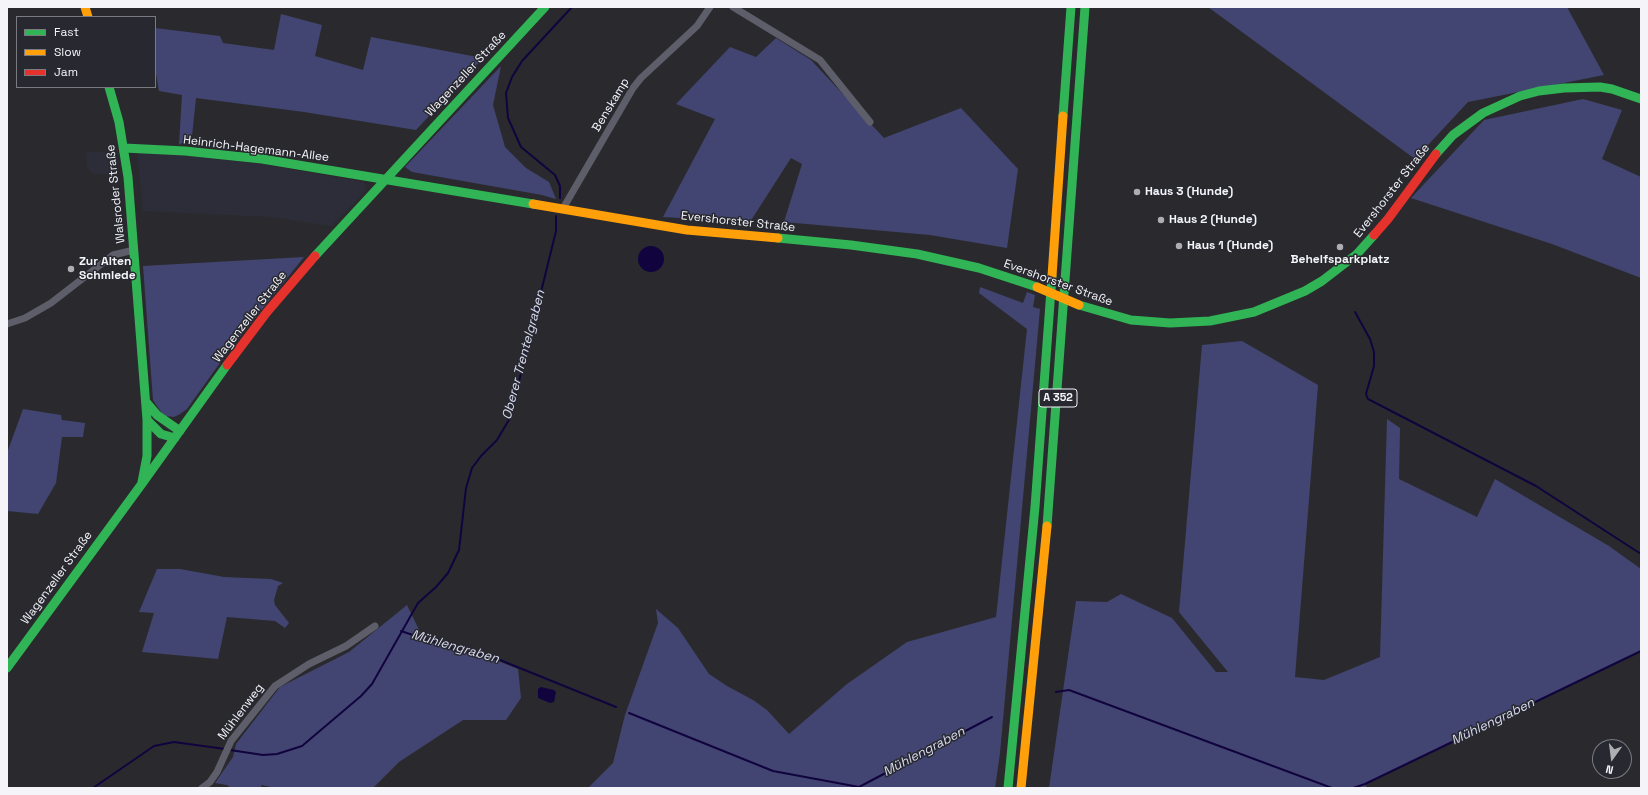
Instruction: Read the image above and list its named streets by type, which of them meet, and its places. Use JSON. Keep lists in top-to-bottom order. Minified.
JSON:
{"streets":{"main road":["Wagenzeller Straße","Heinrich-Hagemann-Allee","Evershorster Straße","Walsroder Straße","A 352"],"street":["Benskamp","Mühlenweg"]},"crossings":[["Wagenzeller Straße","Heinrich-Hagemann-Allee"],["Wagenzeller Straße","Evershorster Straße"],["Wagenzeller Straße","Walsroder Straße"],["Benskamp","Evershorster Straße"],["Heinrich-Hagemann-Allee","Evershorster Straße"],["Heinrich-Hagemann-Allee","Walsroder Straße"]],"water":["Oberer Trentelgraben","Mühlengraben"],"places":["Haus 3 (Hunde)","Haus 2 (Hunde)","Haus 1 (Hunde)","Behelfsparkplatz","Zur Alten Schmiede"],"legend":["Fast","Slow","Jam"],"north":"bottom"}
